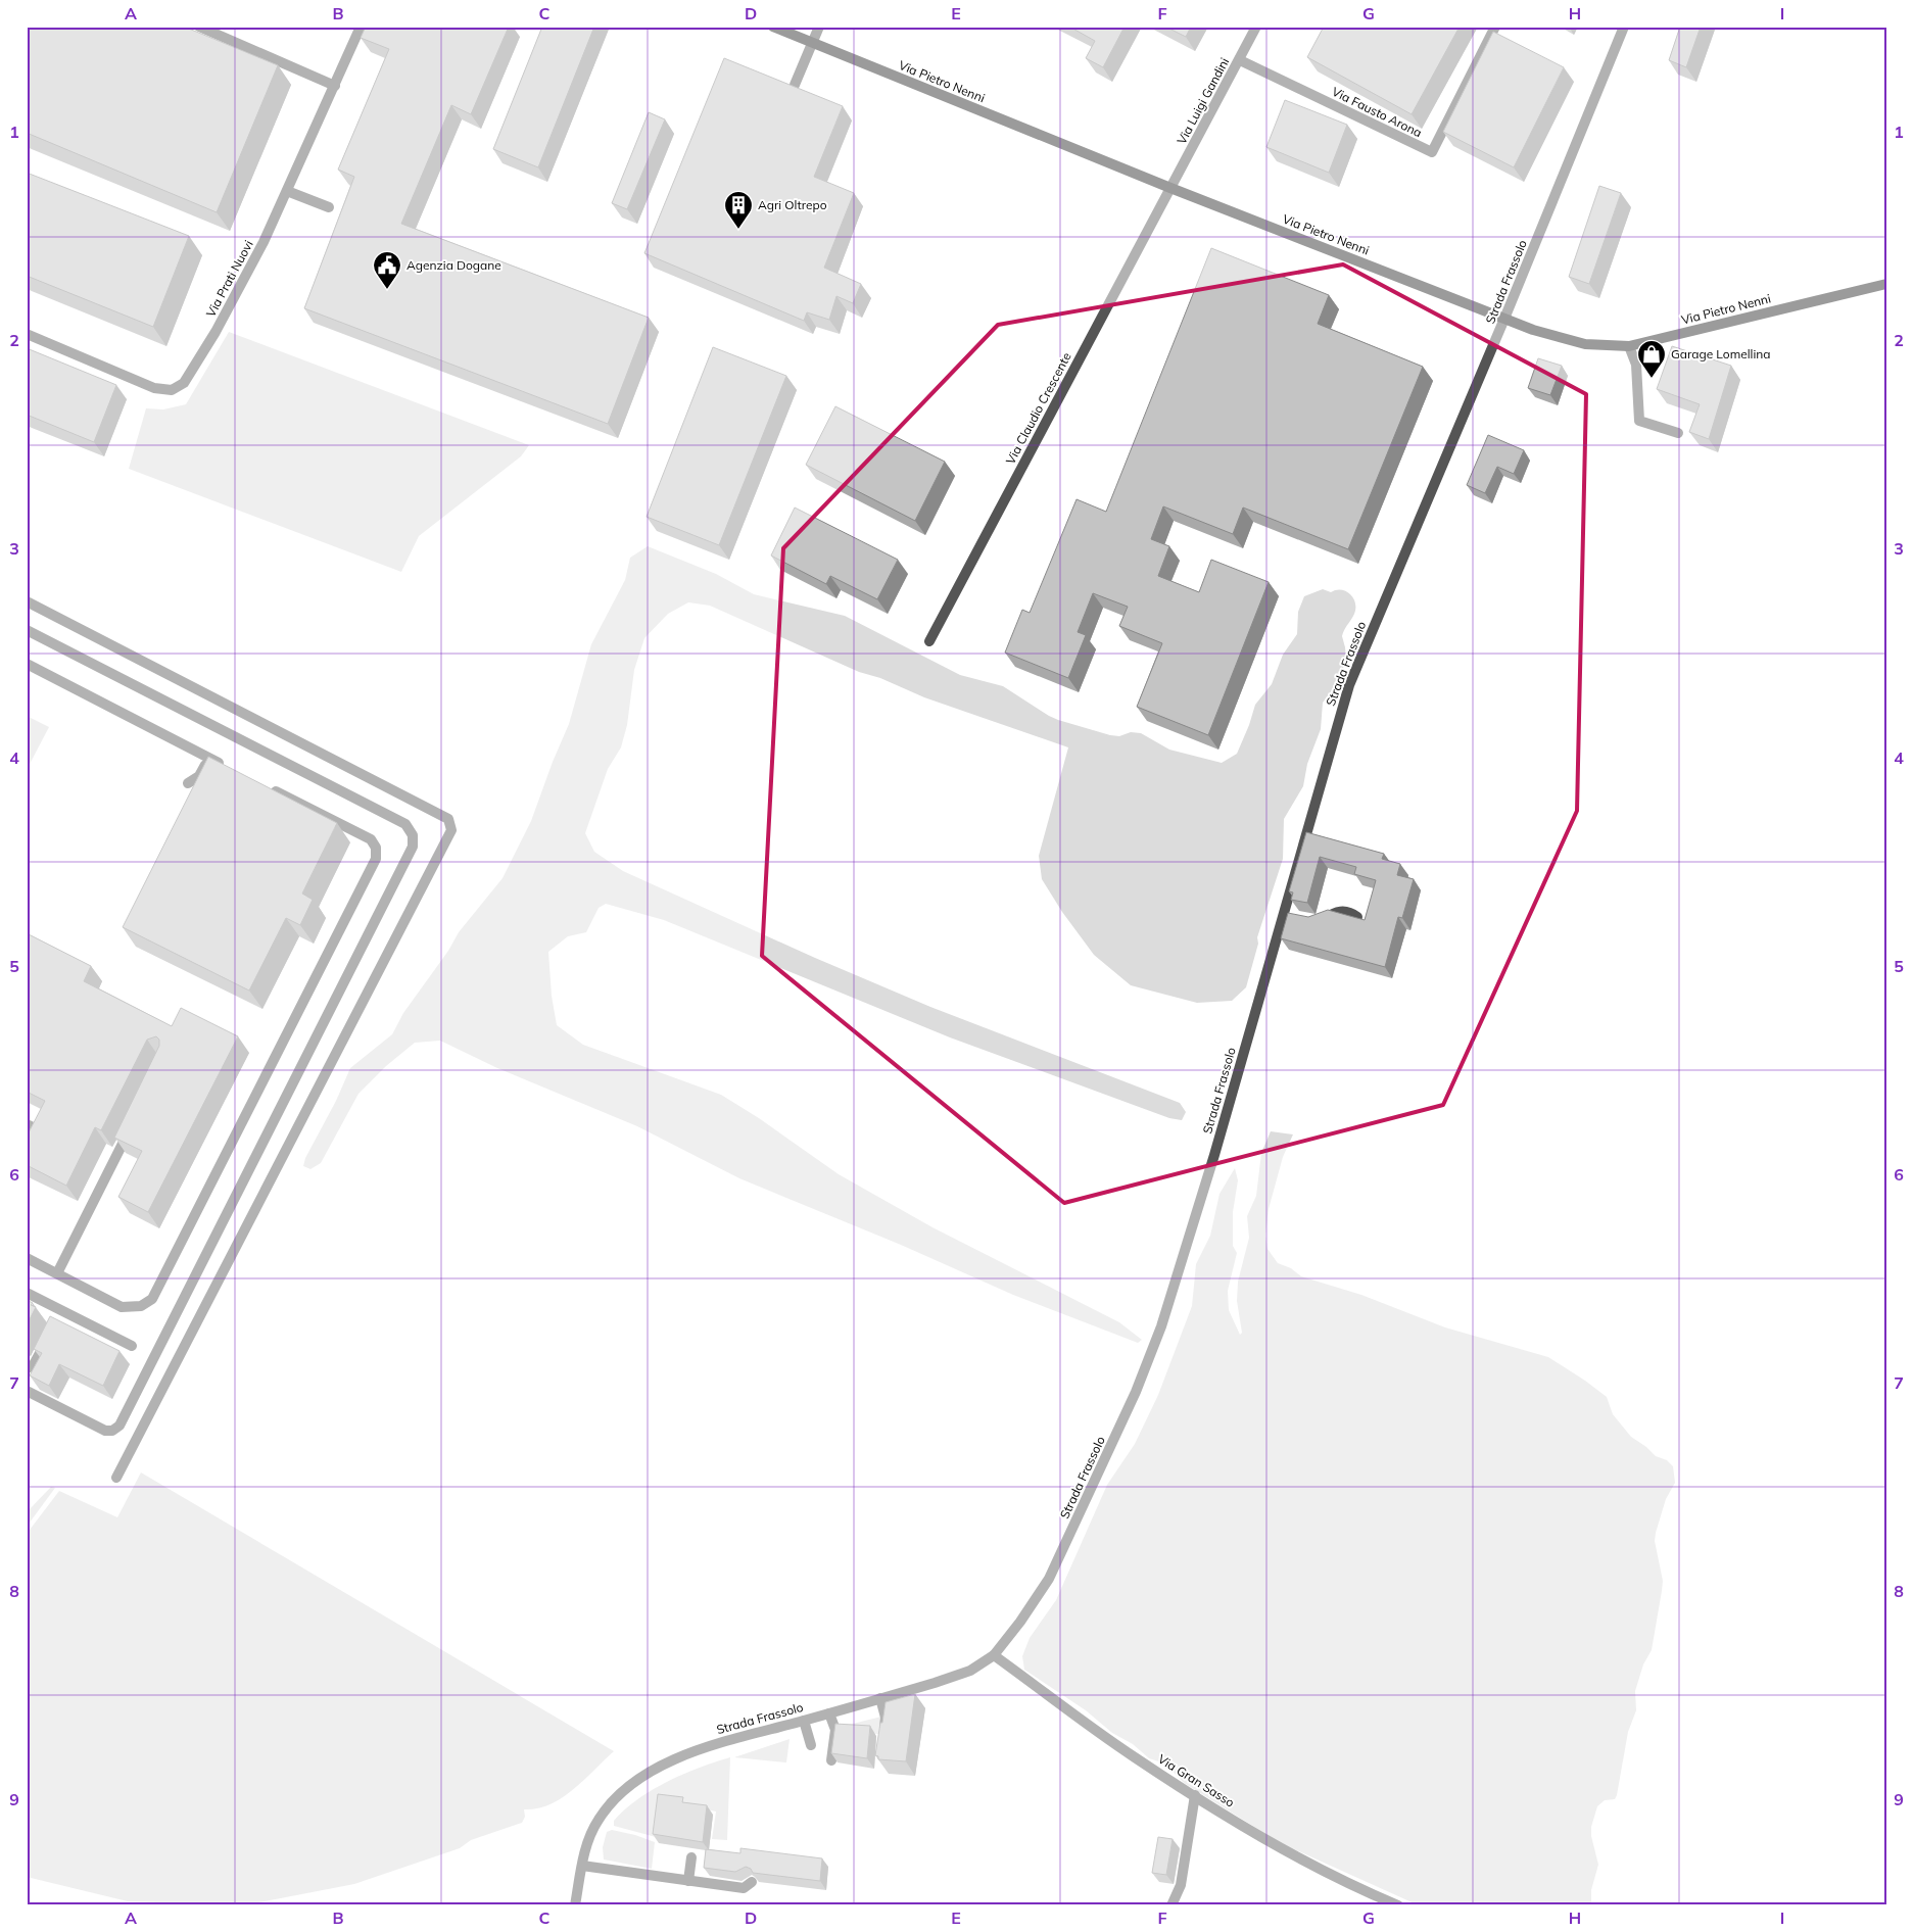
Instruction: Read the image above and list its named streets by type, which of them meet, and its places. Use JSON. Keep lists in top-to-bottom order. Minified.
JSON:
{"streets":{"street":["Via Pietro Nenni","Via Luigi Gandini","Via Fausto Arona","Via Prati Nuovi","Strada Frassolo","Via Claudio Crescente","Via Gran Sasso"]},"crossings":[["Via Pietro Nenni","Via Luigi Gandini"],["Via Pietro Nenni","Strada Frassolo"],["Via Pietro Nenni","Via Claudio Crescente"],["Via Luigi Gandini","Via Fausto Arona"],["Via Luigi Gandini","Via Claudio Crescente"],["Strada Frassolo","Via Gran Sasso"]],"places":{"building":["Agri Oltrepo"],"public building":["Agenzia Dogane"],"shop":["Garage Lomellina"]},"grid":{"columns":["A","B","C","D","E","F","G","H","I"],"rows":["1","2","3","4","5","6","7","8","9"]}}
